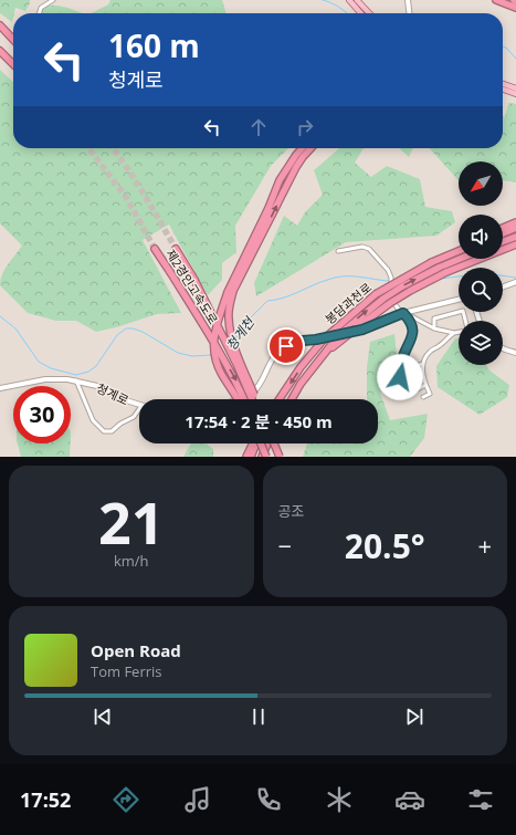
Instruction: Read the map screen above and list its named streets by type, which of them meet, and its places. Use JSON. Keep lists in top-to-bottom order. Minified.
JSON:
{"streets":{"highway":["제2경인고속도로","봉담과천로"],"street":["청계로"]},"water":["청계천"],"north":"bottom left","page":{"turn":["160 m","청계로"],"limit":"30","trip":"17:54 · 2 분 · 450 m","tile":[["21","km/h"],"공조"],"heat":["−","20.5°","+"],"song":["Open Road","Tom Ferris"],"tabs":"17:52"}}
